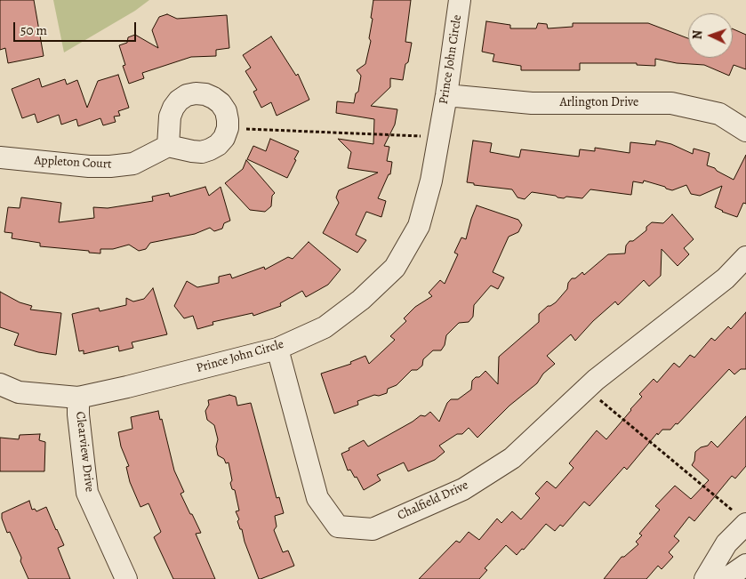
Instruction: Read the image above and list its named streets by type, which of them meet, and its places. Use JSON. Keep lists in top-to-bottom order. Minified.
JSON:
{"streets":{"street":["Prince John Circle","Arlington Drive","Appleton Court","Clearview Drive","Chalfield Drive"]},"crossings":[["Prince John Circle","Arlington Drive"],["Prince John Circle","Clearview Drive"],["Prince John Circle","Chalfield Drive"]],"scale_bar":"50 m","north":"left"}
